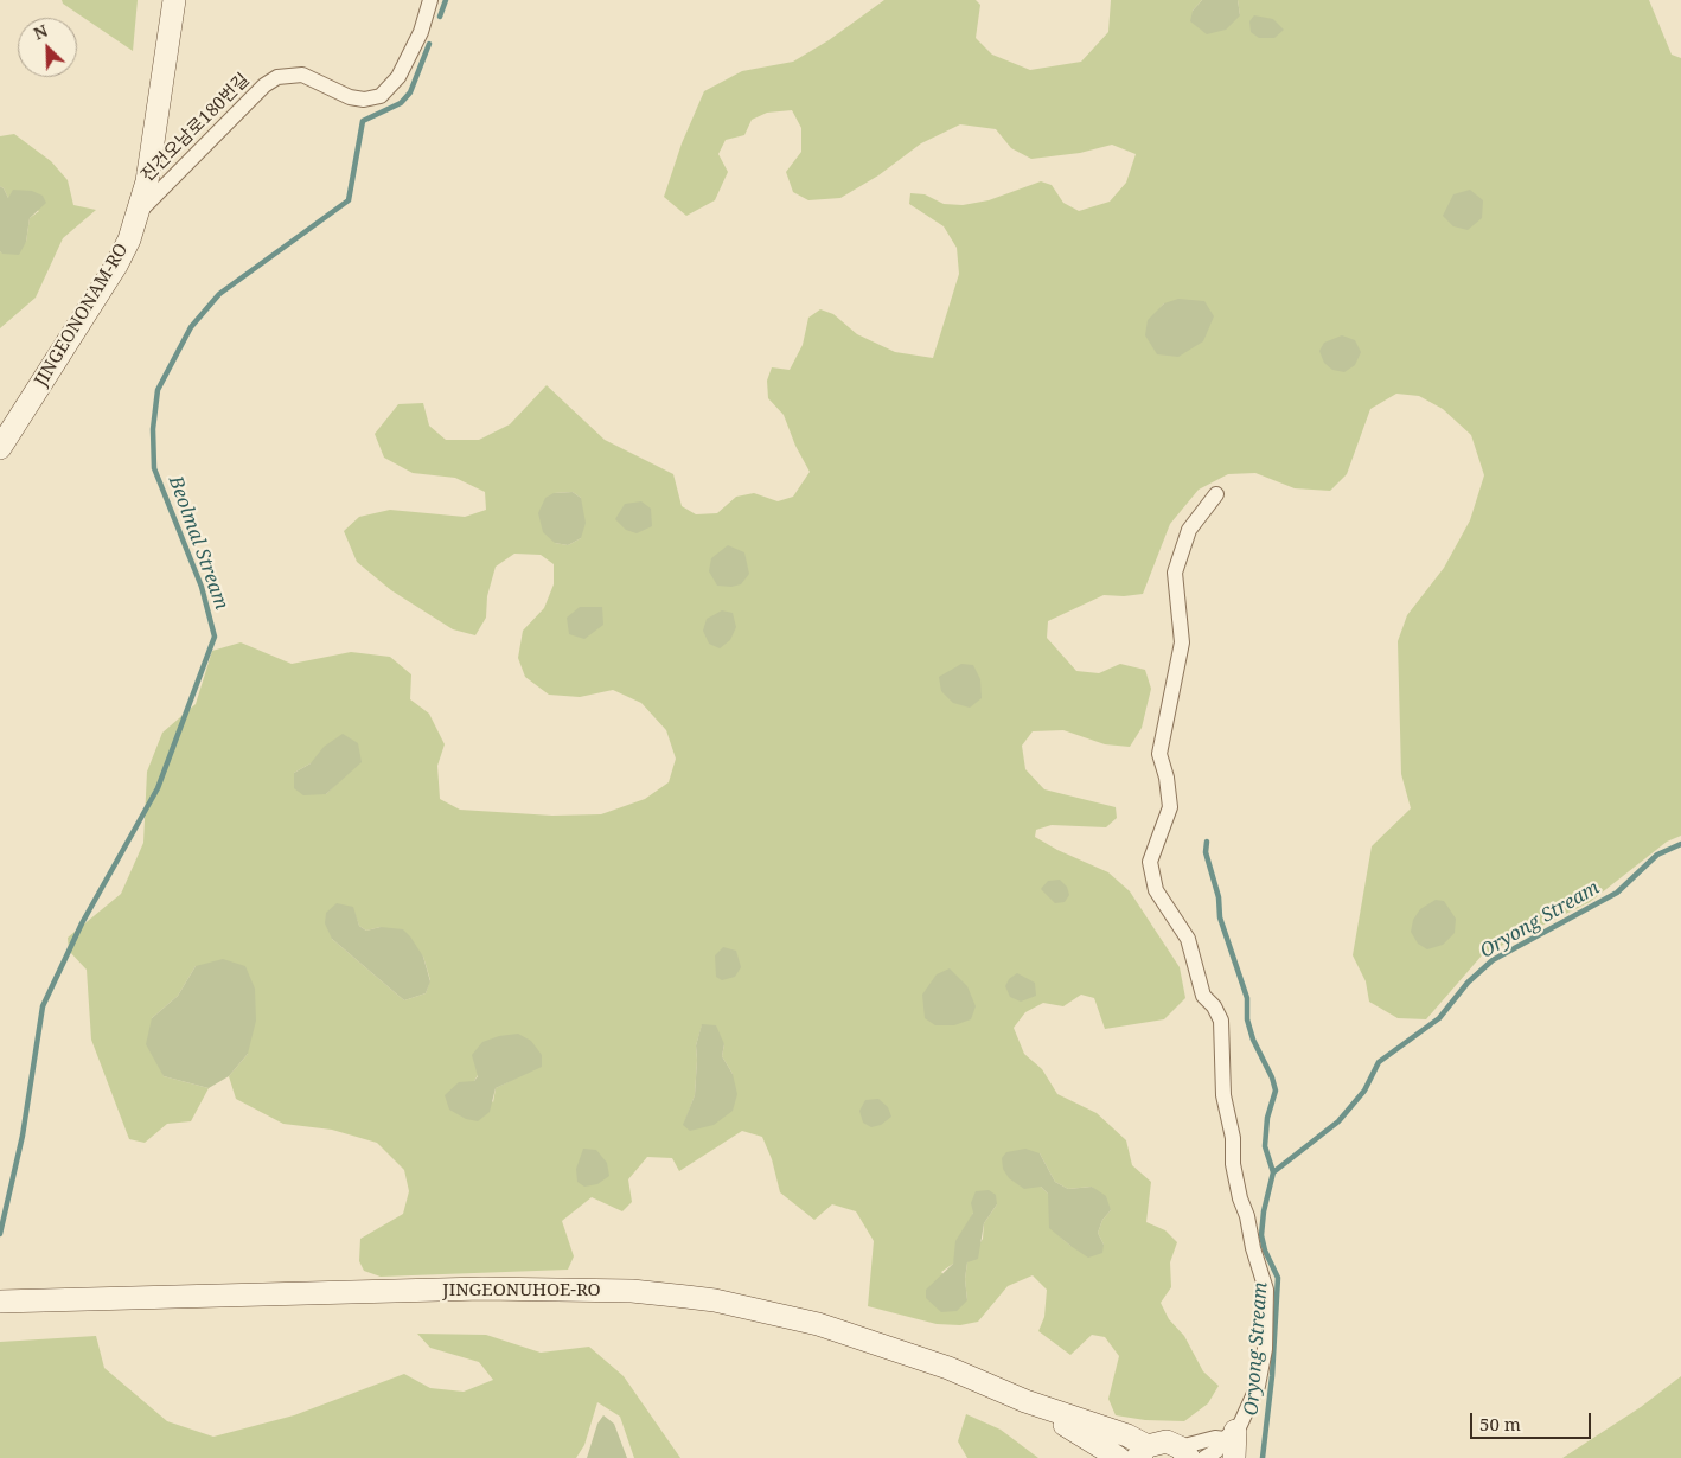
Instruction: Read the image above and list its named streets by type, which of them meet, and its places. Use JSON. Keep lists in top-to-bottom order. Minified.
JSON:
{"streets":{"main road":["JINGEONONAM-RO","JINGEONUHOE-RO"],"street":["진건오남로180번길"]},"crossings":[["진건오남로180번길","JINGEONONAM-RO"]],"water":["Beolmal Stream","Oryong Stream"],"scale_bar":"50 m","north":"top left"}
